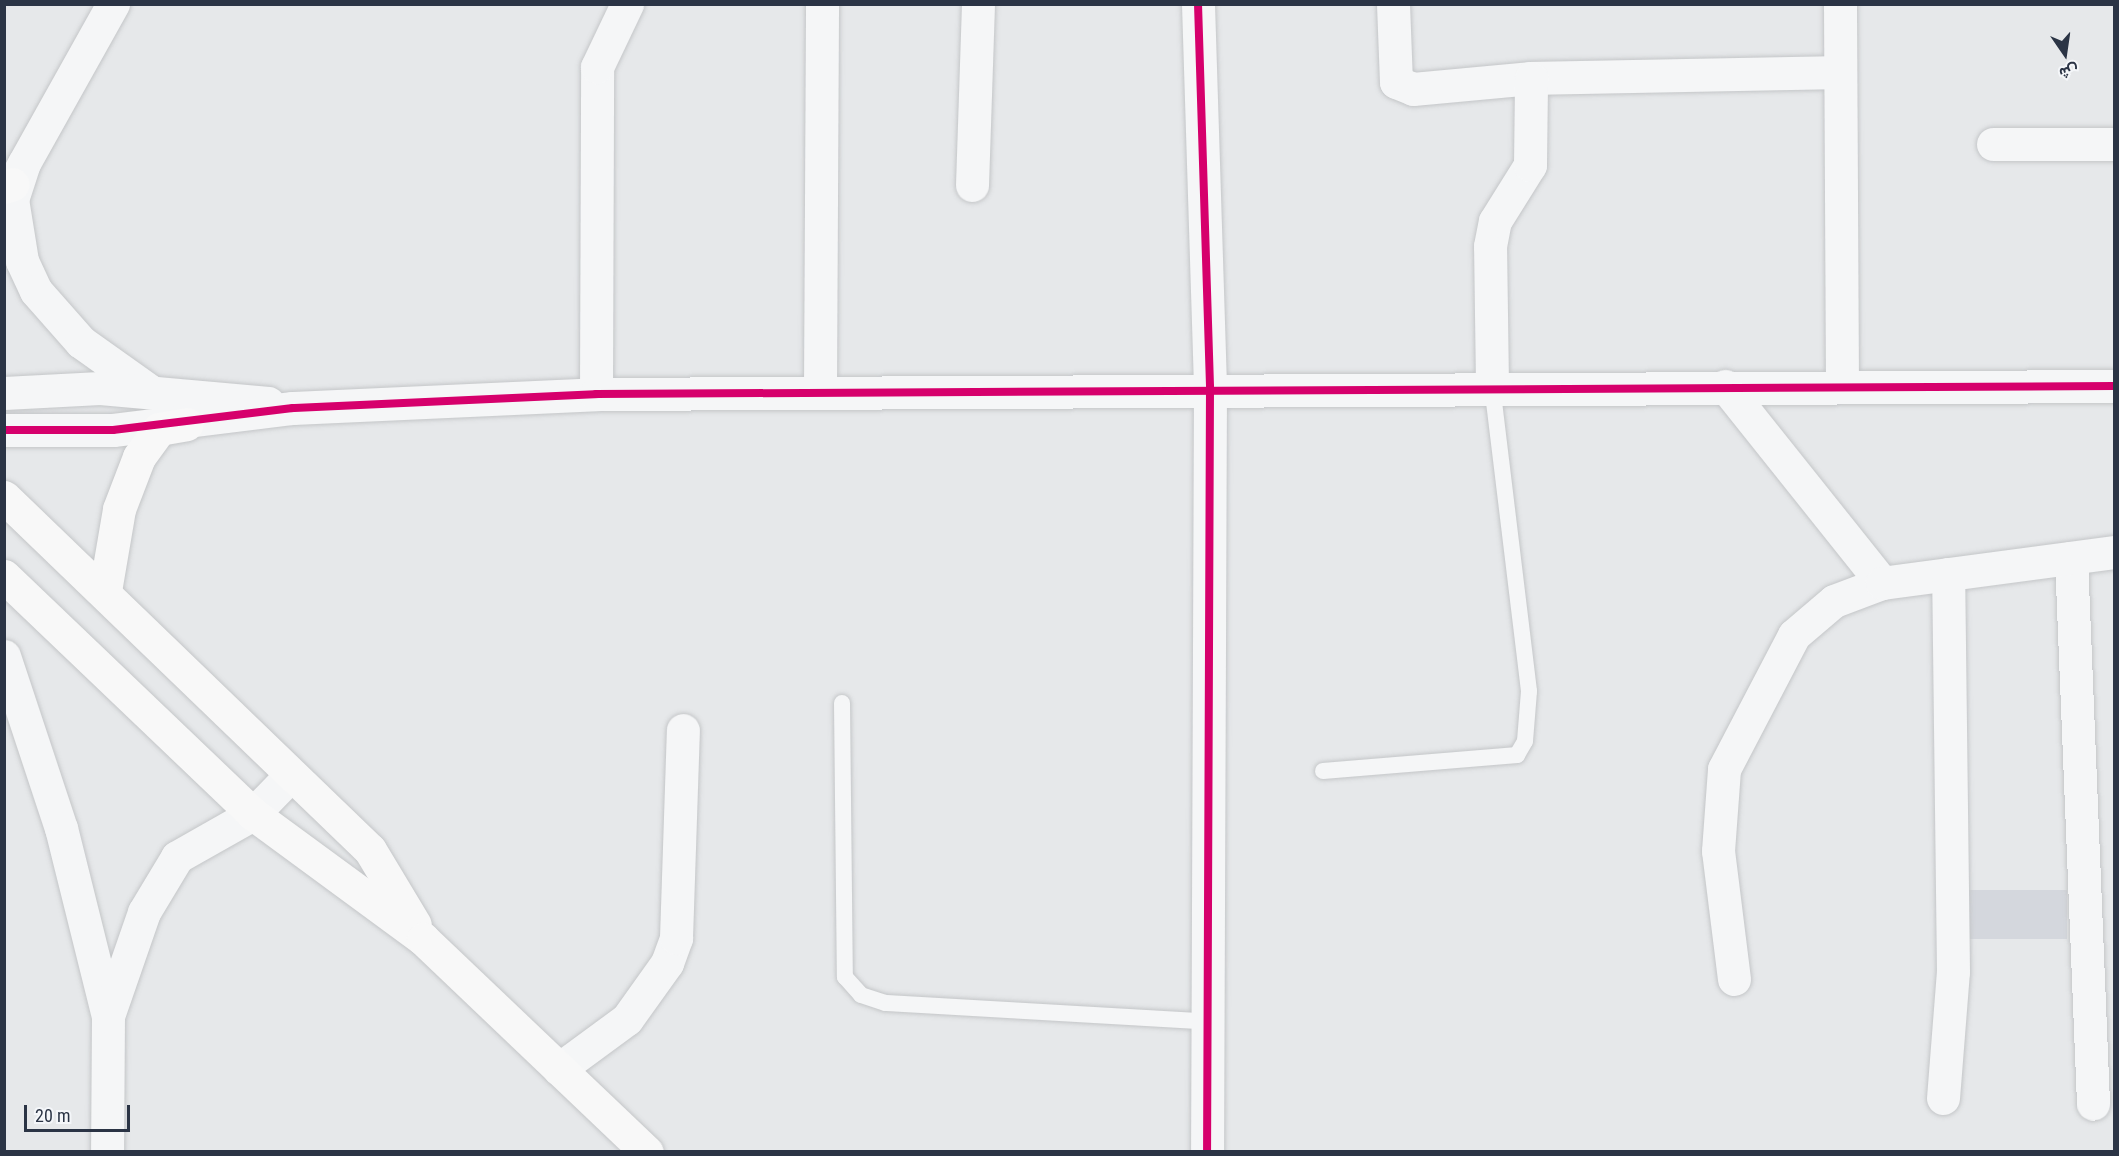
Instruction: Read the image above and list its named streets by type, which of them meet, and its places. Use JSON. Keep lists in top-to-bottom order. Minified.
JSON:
{"scale_bar":"20 m","north":"bottom"}
